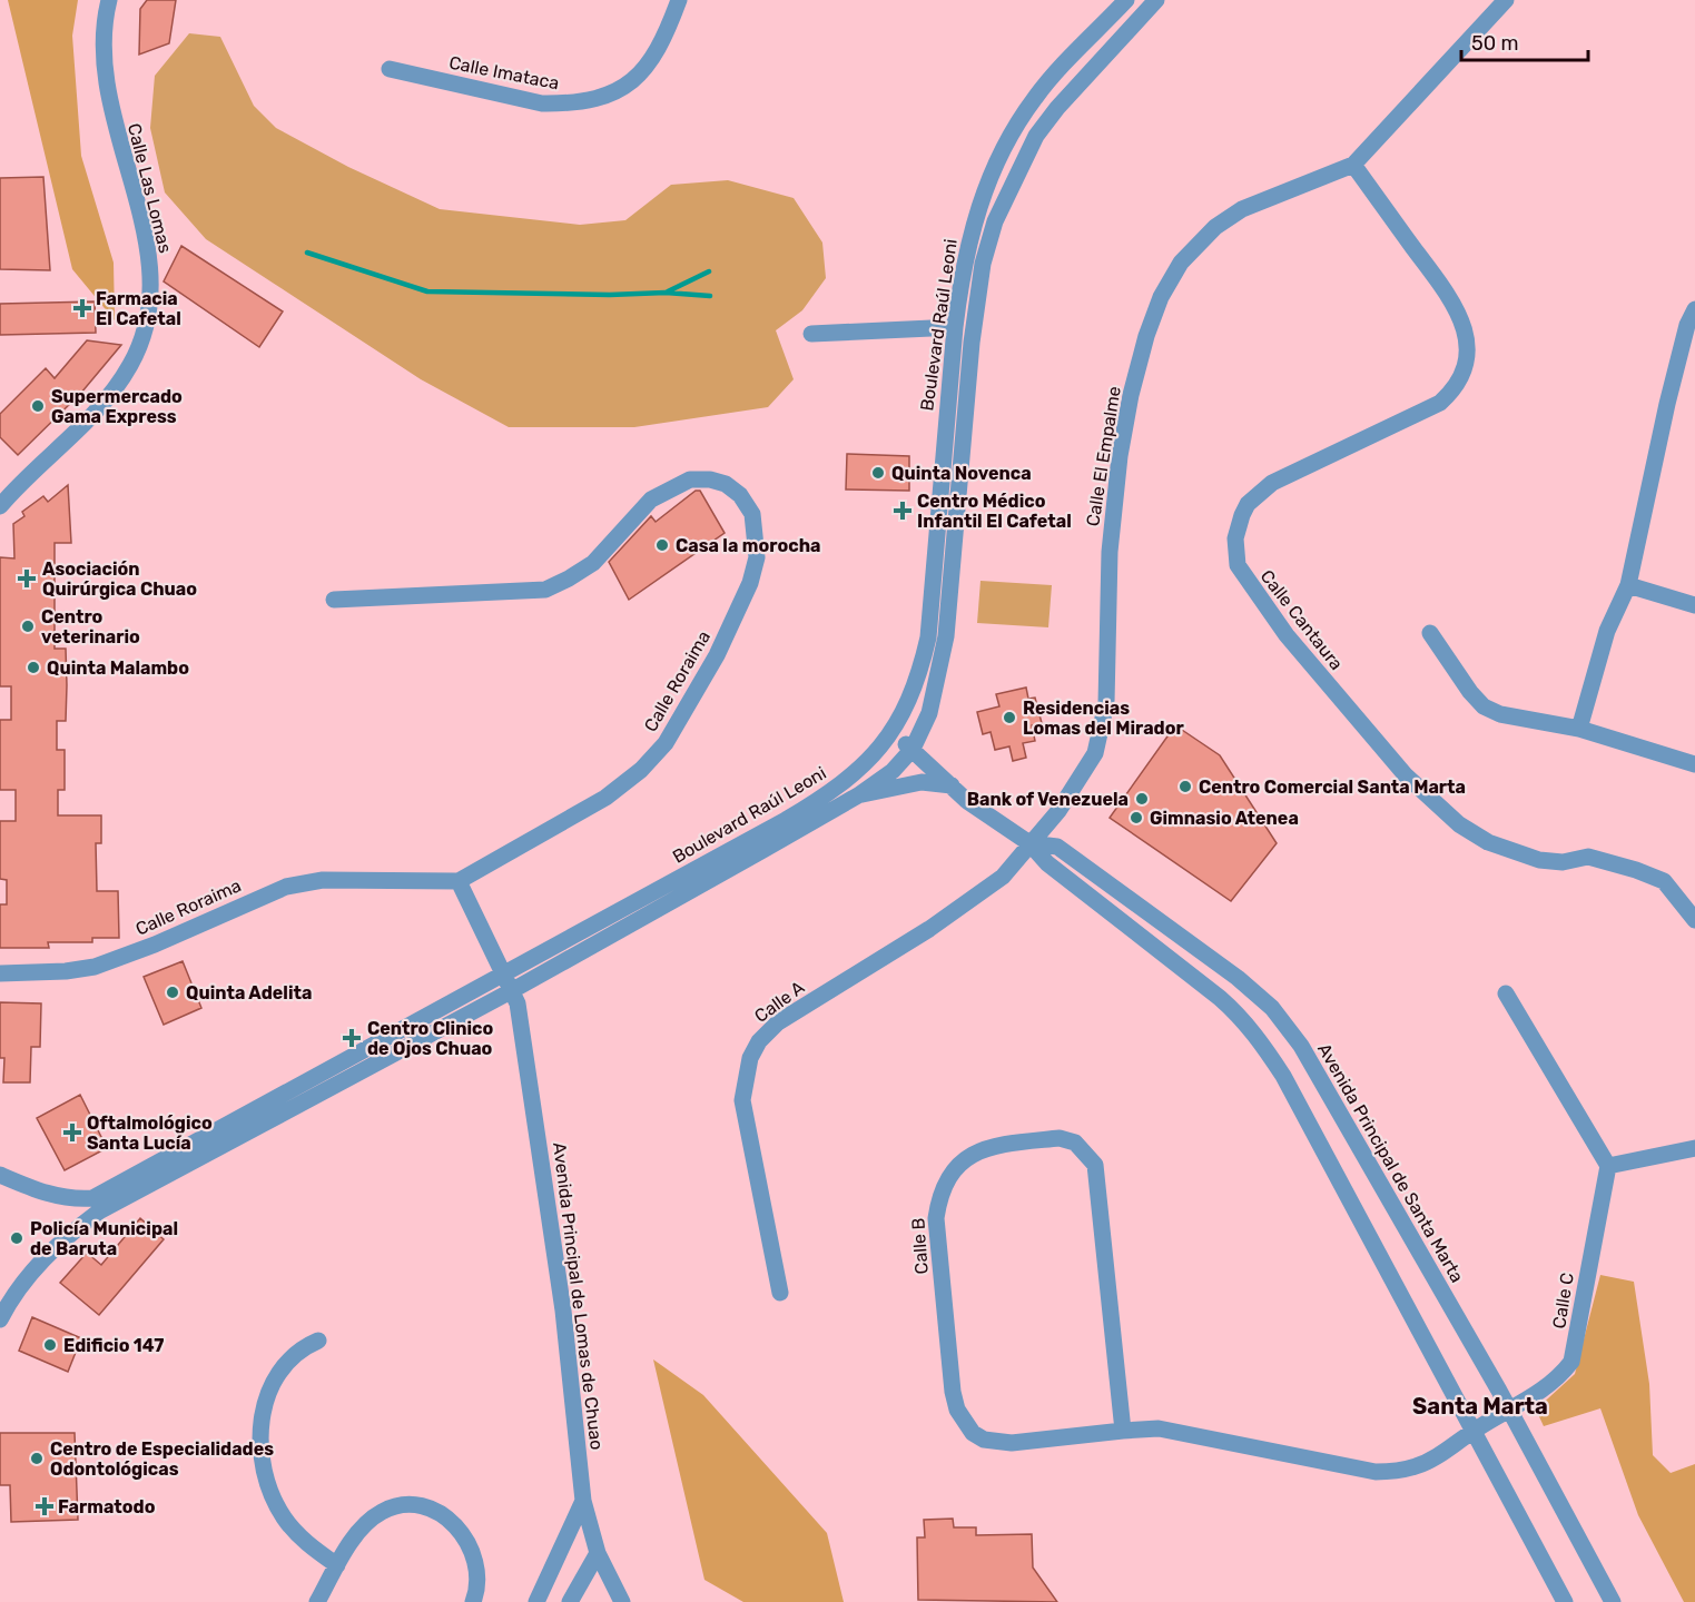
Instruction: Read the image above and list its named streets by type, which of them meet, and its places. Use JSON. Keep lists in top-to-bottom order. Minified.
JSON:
{"streets":{"street":["Calle Imataca","Calle Las Lomas","Boulevard Raúl Leoni","Calle El Empalme","Calle Cantaura","Calle Roraima","Calle A","Avenida Principal de Santa Marta","Calle B","Avenida Principal de Lomas de Chuao","Calle C"]},"crossings":[["Boulevard Raúl Leoni","Avenida Principal de Santa Marta"],["Boulevard Raúl Leoni","Avenida Principal de Lomas de Chuao"],["Calle El Empalme","Calle Cantaura"],["Calle El Empalme","Calle A"],["Calle El Empalme","Avenida Principal de Santa Marta"],["Calle Roraima","Avenida Principal de Lomas de Chuao"],["Calle A","Avenida Principal de Santa Marta"],["Avenida Principal de Santa Marta","Calle B"],["Avenida Principal de Santa Marta","Calle C"],["Calle B","Calle C"]],"districts":["Santa Marta"],"places":{"health":["Farmacia El Cafetal","Centro Médico Infantil El Cafetal","Asociación Quirúrgica Chuao","Centro Clinico de Ojos Chuao","Oftalmológico Santa Lucía","Farmatodo"],"other":["Supermercado Gama Express","Quinta Novenca","Casa la morocha","Centro veterinario","Quinta Malambo","Residencias Lomas del Mirador","Centro Comercial Santa Marta","Bank of Venezuela","Gimnasio Atenea","Quinta Adelita","Policía Municipal de Baruta","Edificio 147","Centro de Especialidades Odontológicas"]},"scale_bar":"50 m"}
